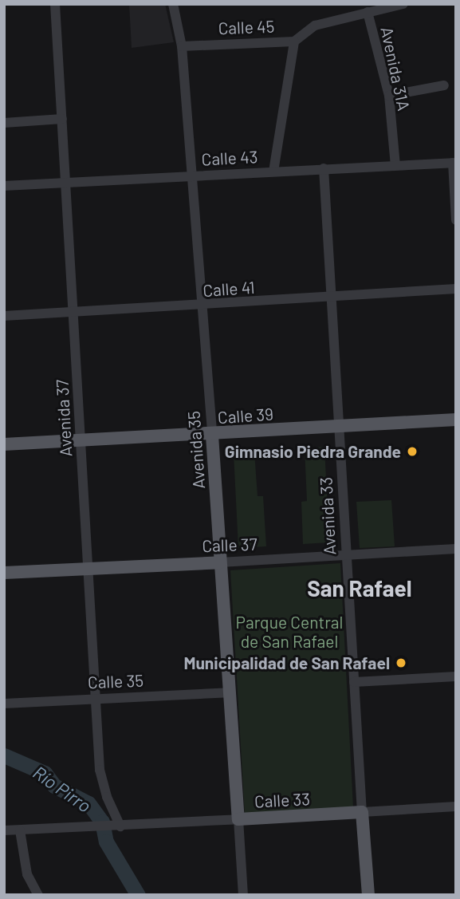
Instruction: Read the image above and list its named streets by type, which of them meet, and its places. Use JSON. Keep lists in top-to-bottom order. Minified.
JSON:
{"streets":{"main road":["Calle 39","Avenida 35","Avenida 33","Calle 37","Calle 33"],"street":["Calle 45","Avenida 31A","Calle 43","Calle 41","Avenida 37","Calle 35"]},"crossings":[["Calle 45","Avenida 31A"],["Calle 45","Avenida 35"],["Avenida 31A","Calle 43"],["Calle 43","Avenida 37"],["Calle 43","Avenida 35"],["Calle 43","Avenida 33"],["Calle 41","Avenida 37"],["Calle 41","Avenida 35"],["Calle 41","Avenida 33"],["Calle 39","Avenida 37"],["Calle 39","Avenida 35"],["Calle 39","Avenida 33"],["Avenida 37","Calle 37"],["Avenida 37","Calle 35"],["Avenida 37","Calle 33"],["Avenida 35","Calle 37"],["Avenida 35","Calle 35"],["Avenida 35","Calle 33"],["Avenida 33","Calle 37"],["Avenida 33","Calle 33"]],"districts":["San Rafael"],"water":["Río Pirro"],"parks":["Parque Central de San Rafael"],"places":["Gimnasio Piedra Grande","Municipalidad de San Rafael"]}
